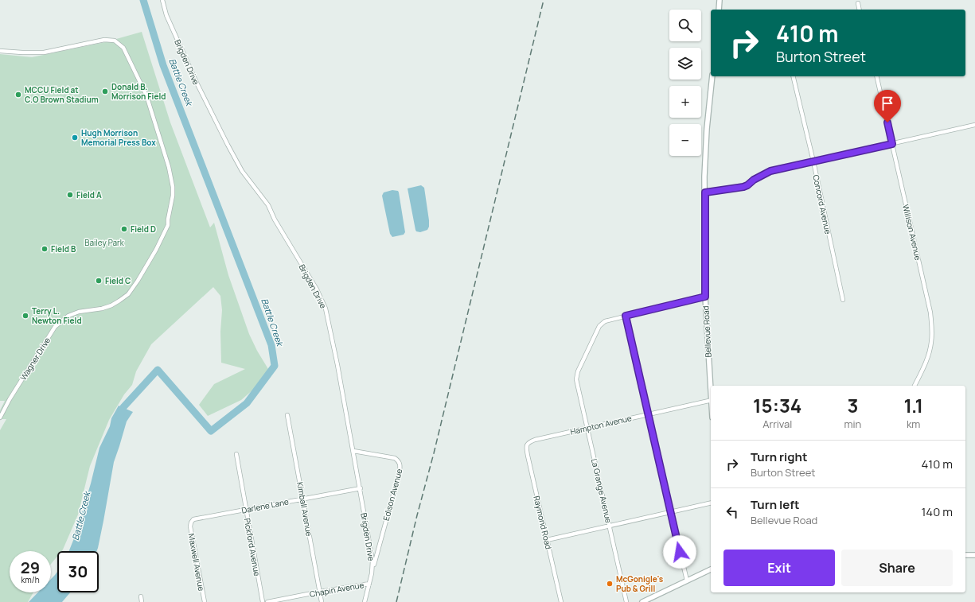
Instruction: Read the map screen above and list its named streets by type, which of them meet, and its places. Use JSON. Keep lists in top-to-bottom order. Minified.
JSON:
{"streets":{"street":["Brigden Drive","Concord Avenue","Willison Avenue","Bellevue Road","Wagner Drive","Hampton Avenue","La Grange Avenue","Edison Avenue","Darlene Lane","Kimball Avenue","Raymond Road","Pickford Avenue","Maxwell Avenue","Chapin Avenue"]},"crossings":[["Brigden Drive","Edison Avenue"],["Brigden Drive","Darlene Lane"],["Brigden Drive","Chapin Avenue"],["Hampton Avenue","La Grange Avenue"],["Hampton Avenue","Raymond Road"],["Darlene Lane","Kimball Avenue"],["Darlene Lane","Pickford Avenue"],["Darlene Lane","Maxwell Avenue"],["Kimball Avenue","Chapin Avenue"]],"water":["Battle Creek"],"parks":["Bailey Park"],"places":["Donald B. Morrison Field","MCCU Field at C.O Brown Stadium","Hugh Morrison Memorial Press Box","Field A","Field D","Field B","Field C","Terry L. Newton Field","McGonigle's Pub & Grill"],"page":{"map_buttons":["+","−"],"turn":["410 m","Burton Street"],"eta":["15:34","Arrival","3","min","1.1","km"],"list":[{"name":"Turn right","note":"Burton Street","value":"410 m"},{"name":"Turn left","note":"Bellevue Road","value":"140 m"}],"buttons":["Exit","Share"],"speed":"29 km/h","limit":"30"}}
